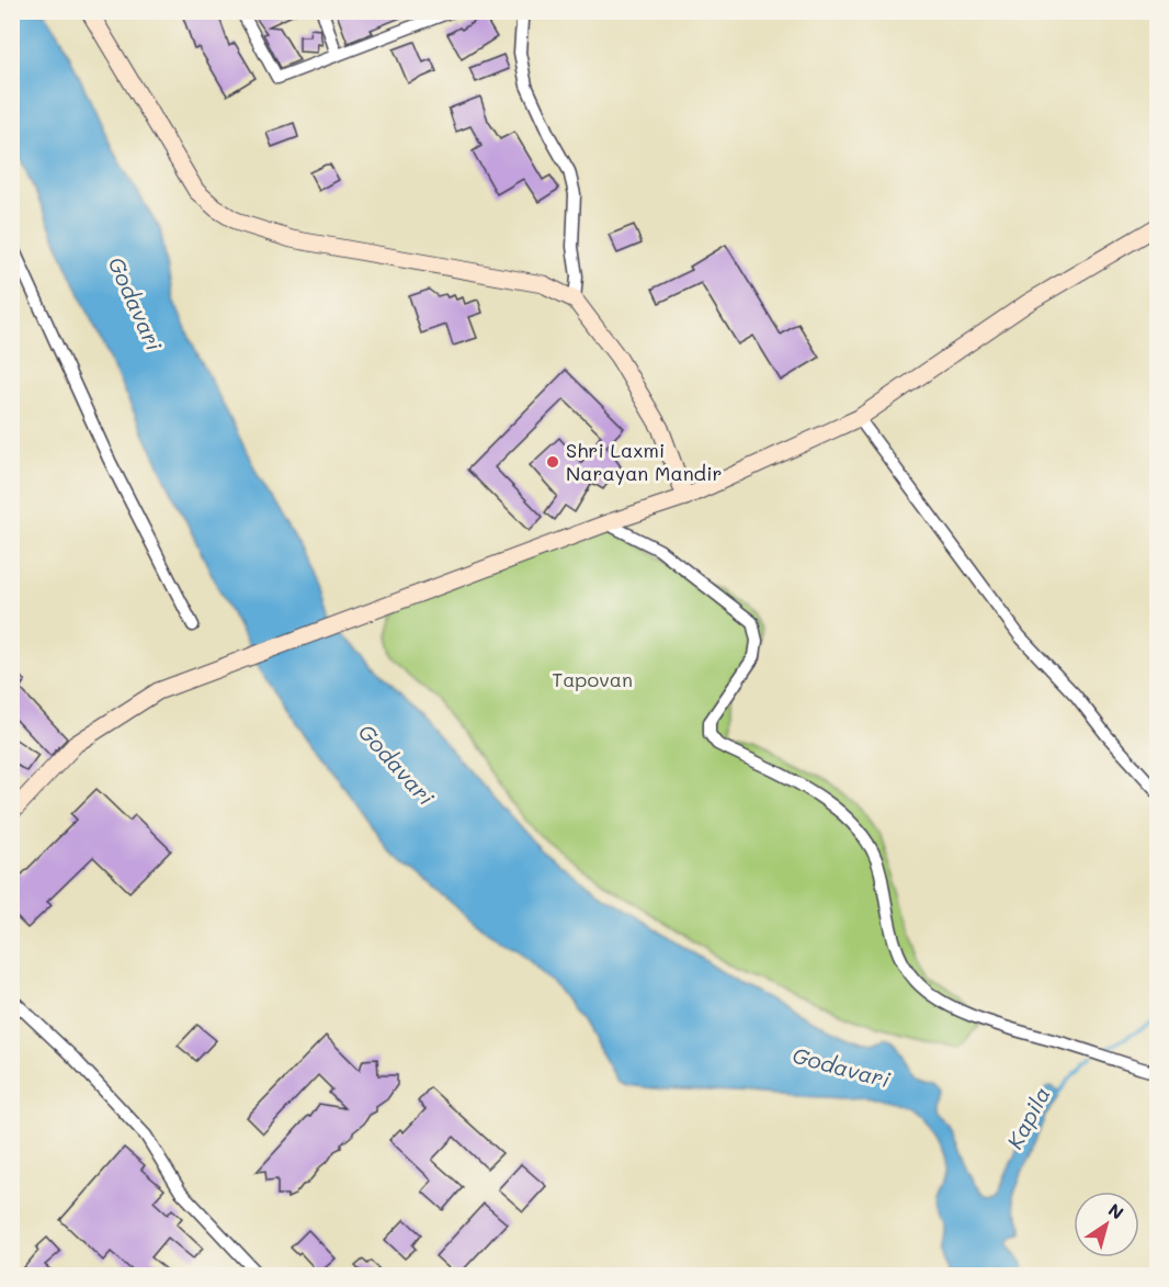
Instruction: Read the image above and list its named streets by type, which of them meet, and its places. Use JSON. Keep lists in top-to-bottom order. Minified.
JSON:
{"water":["Godavari","Kapila"],"parks":["Tapovan"],"places":["Shri Laxmi Narayan Mandir"],"north":"top right"}
